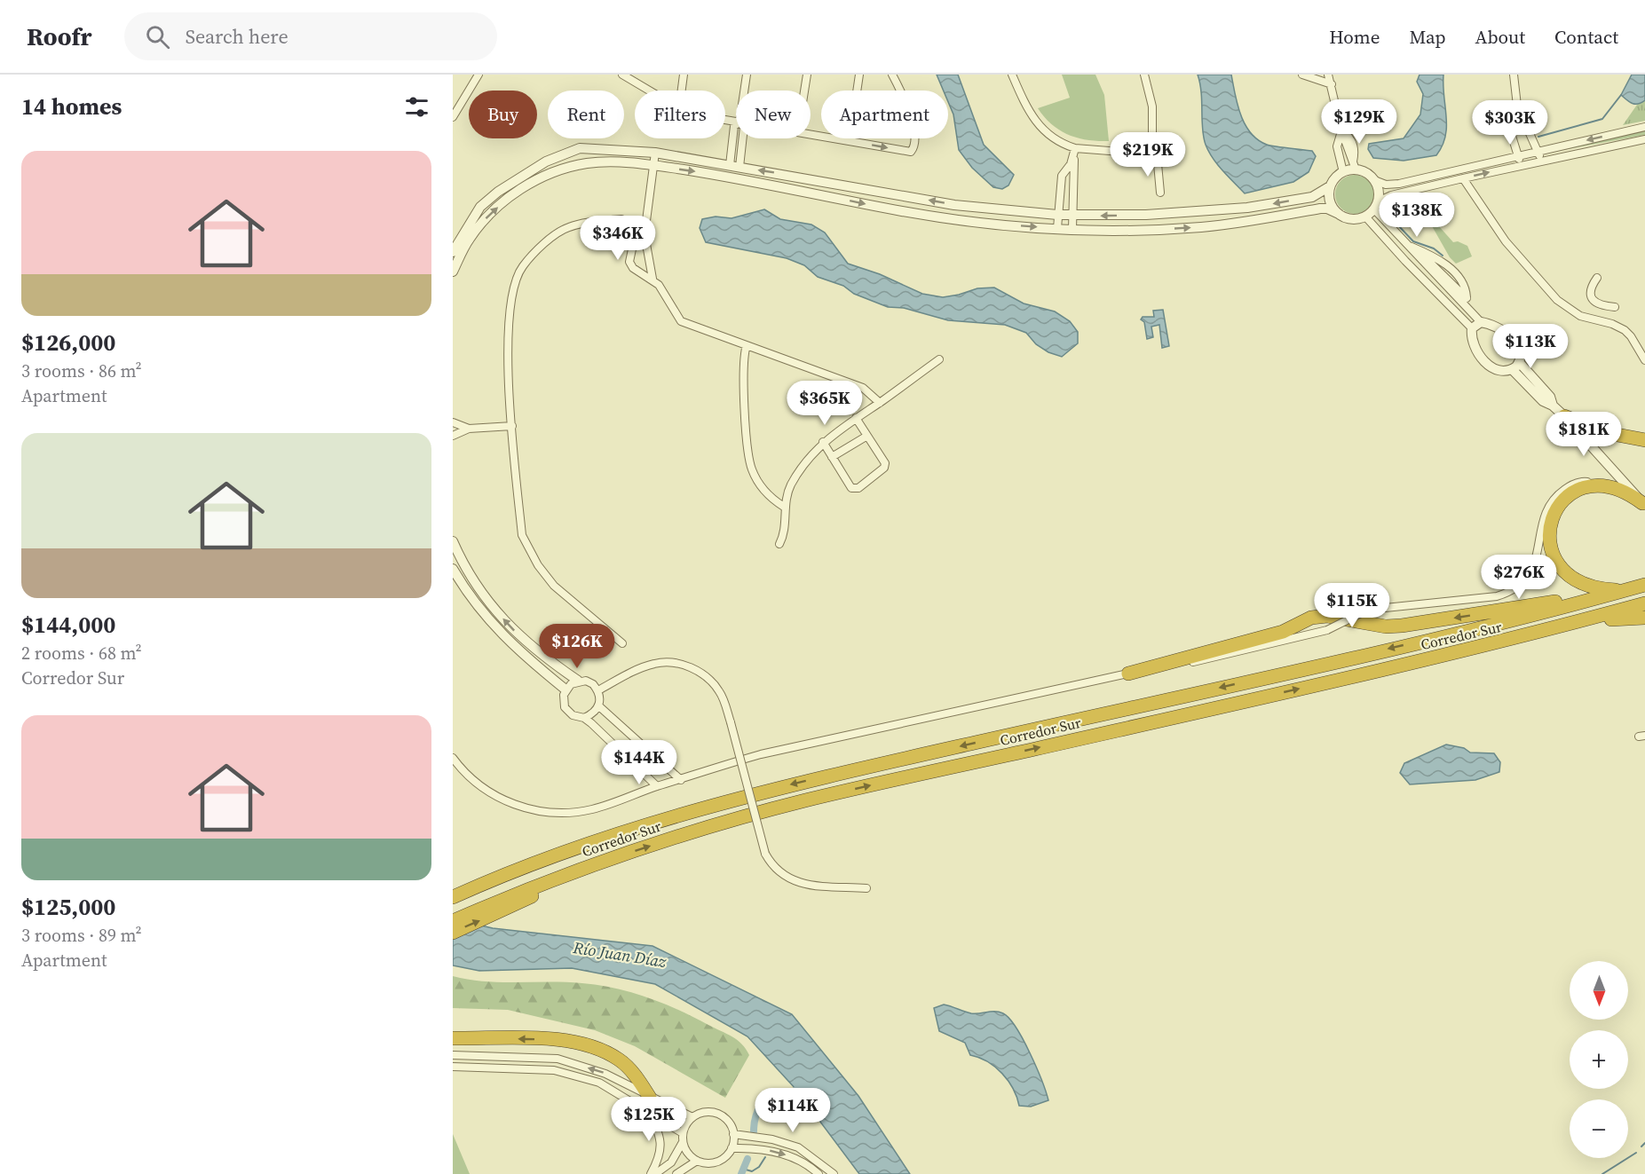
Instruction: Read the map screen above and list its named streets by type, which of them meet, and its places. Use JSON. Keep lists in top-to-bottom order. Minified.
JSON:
{"streets":{"highway":["Corredor Sur"]},"water":["Río Juan Díaz"],"north":"bottom","page":{"header":"Roofr","search":"Search here","nav":["Home","Map","About","Contact"],"heading":"14 homes","chip":["Buy","Rent","Filters","New","Apartment"],"price":["$129K","$303K","$219K","$138K","$346K","$113K","$365K","$181K","$276K","$115K","$126K","$144K","$114K","$125K"],"list":[{"name":"$126,000","note":"3 rooms · 86 m² · Apartment"},{"name":"$144,000","note":"2 rooms · 68 m² · Corredor Sur"},{"name":"$125,000","note":"3 rooms · 89 m² · Apartment"}],"map_buttons":["+","−"]}}
